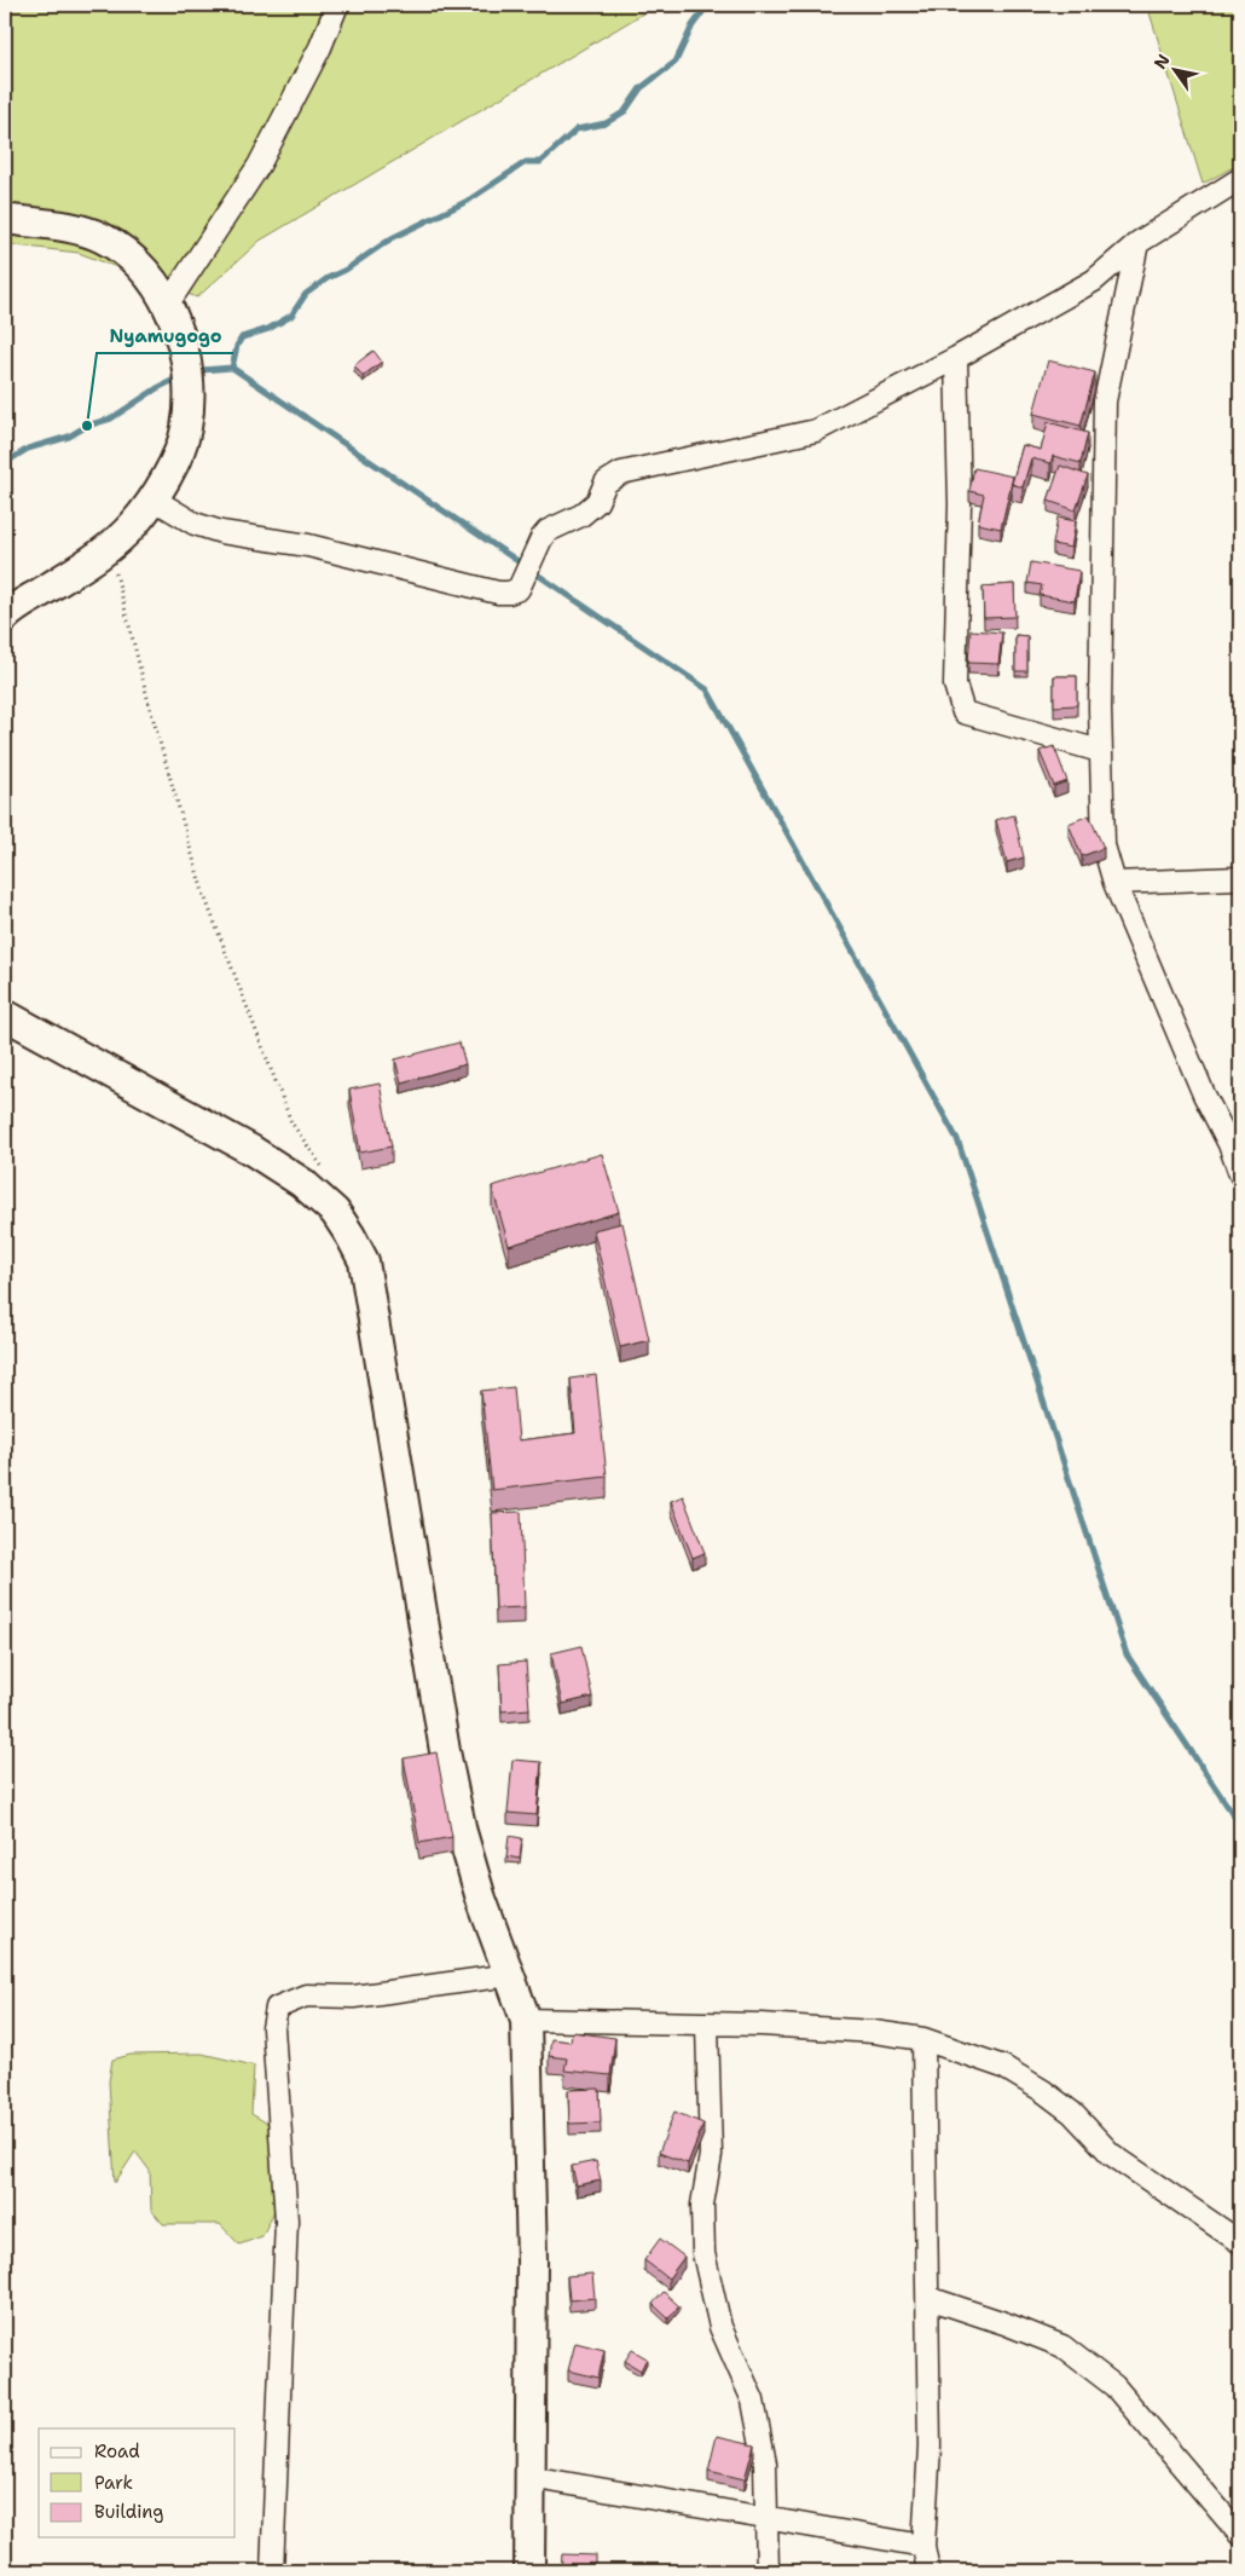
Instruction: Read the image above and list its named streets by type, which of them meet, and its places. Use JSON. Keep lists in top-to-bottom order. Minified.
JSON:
{"places":["Nyamugogo"],"legend":["Road","Park","Building"],"north":"top left"}
